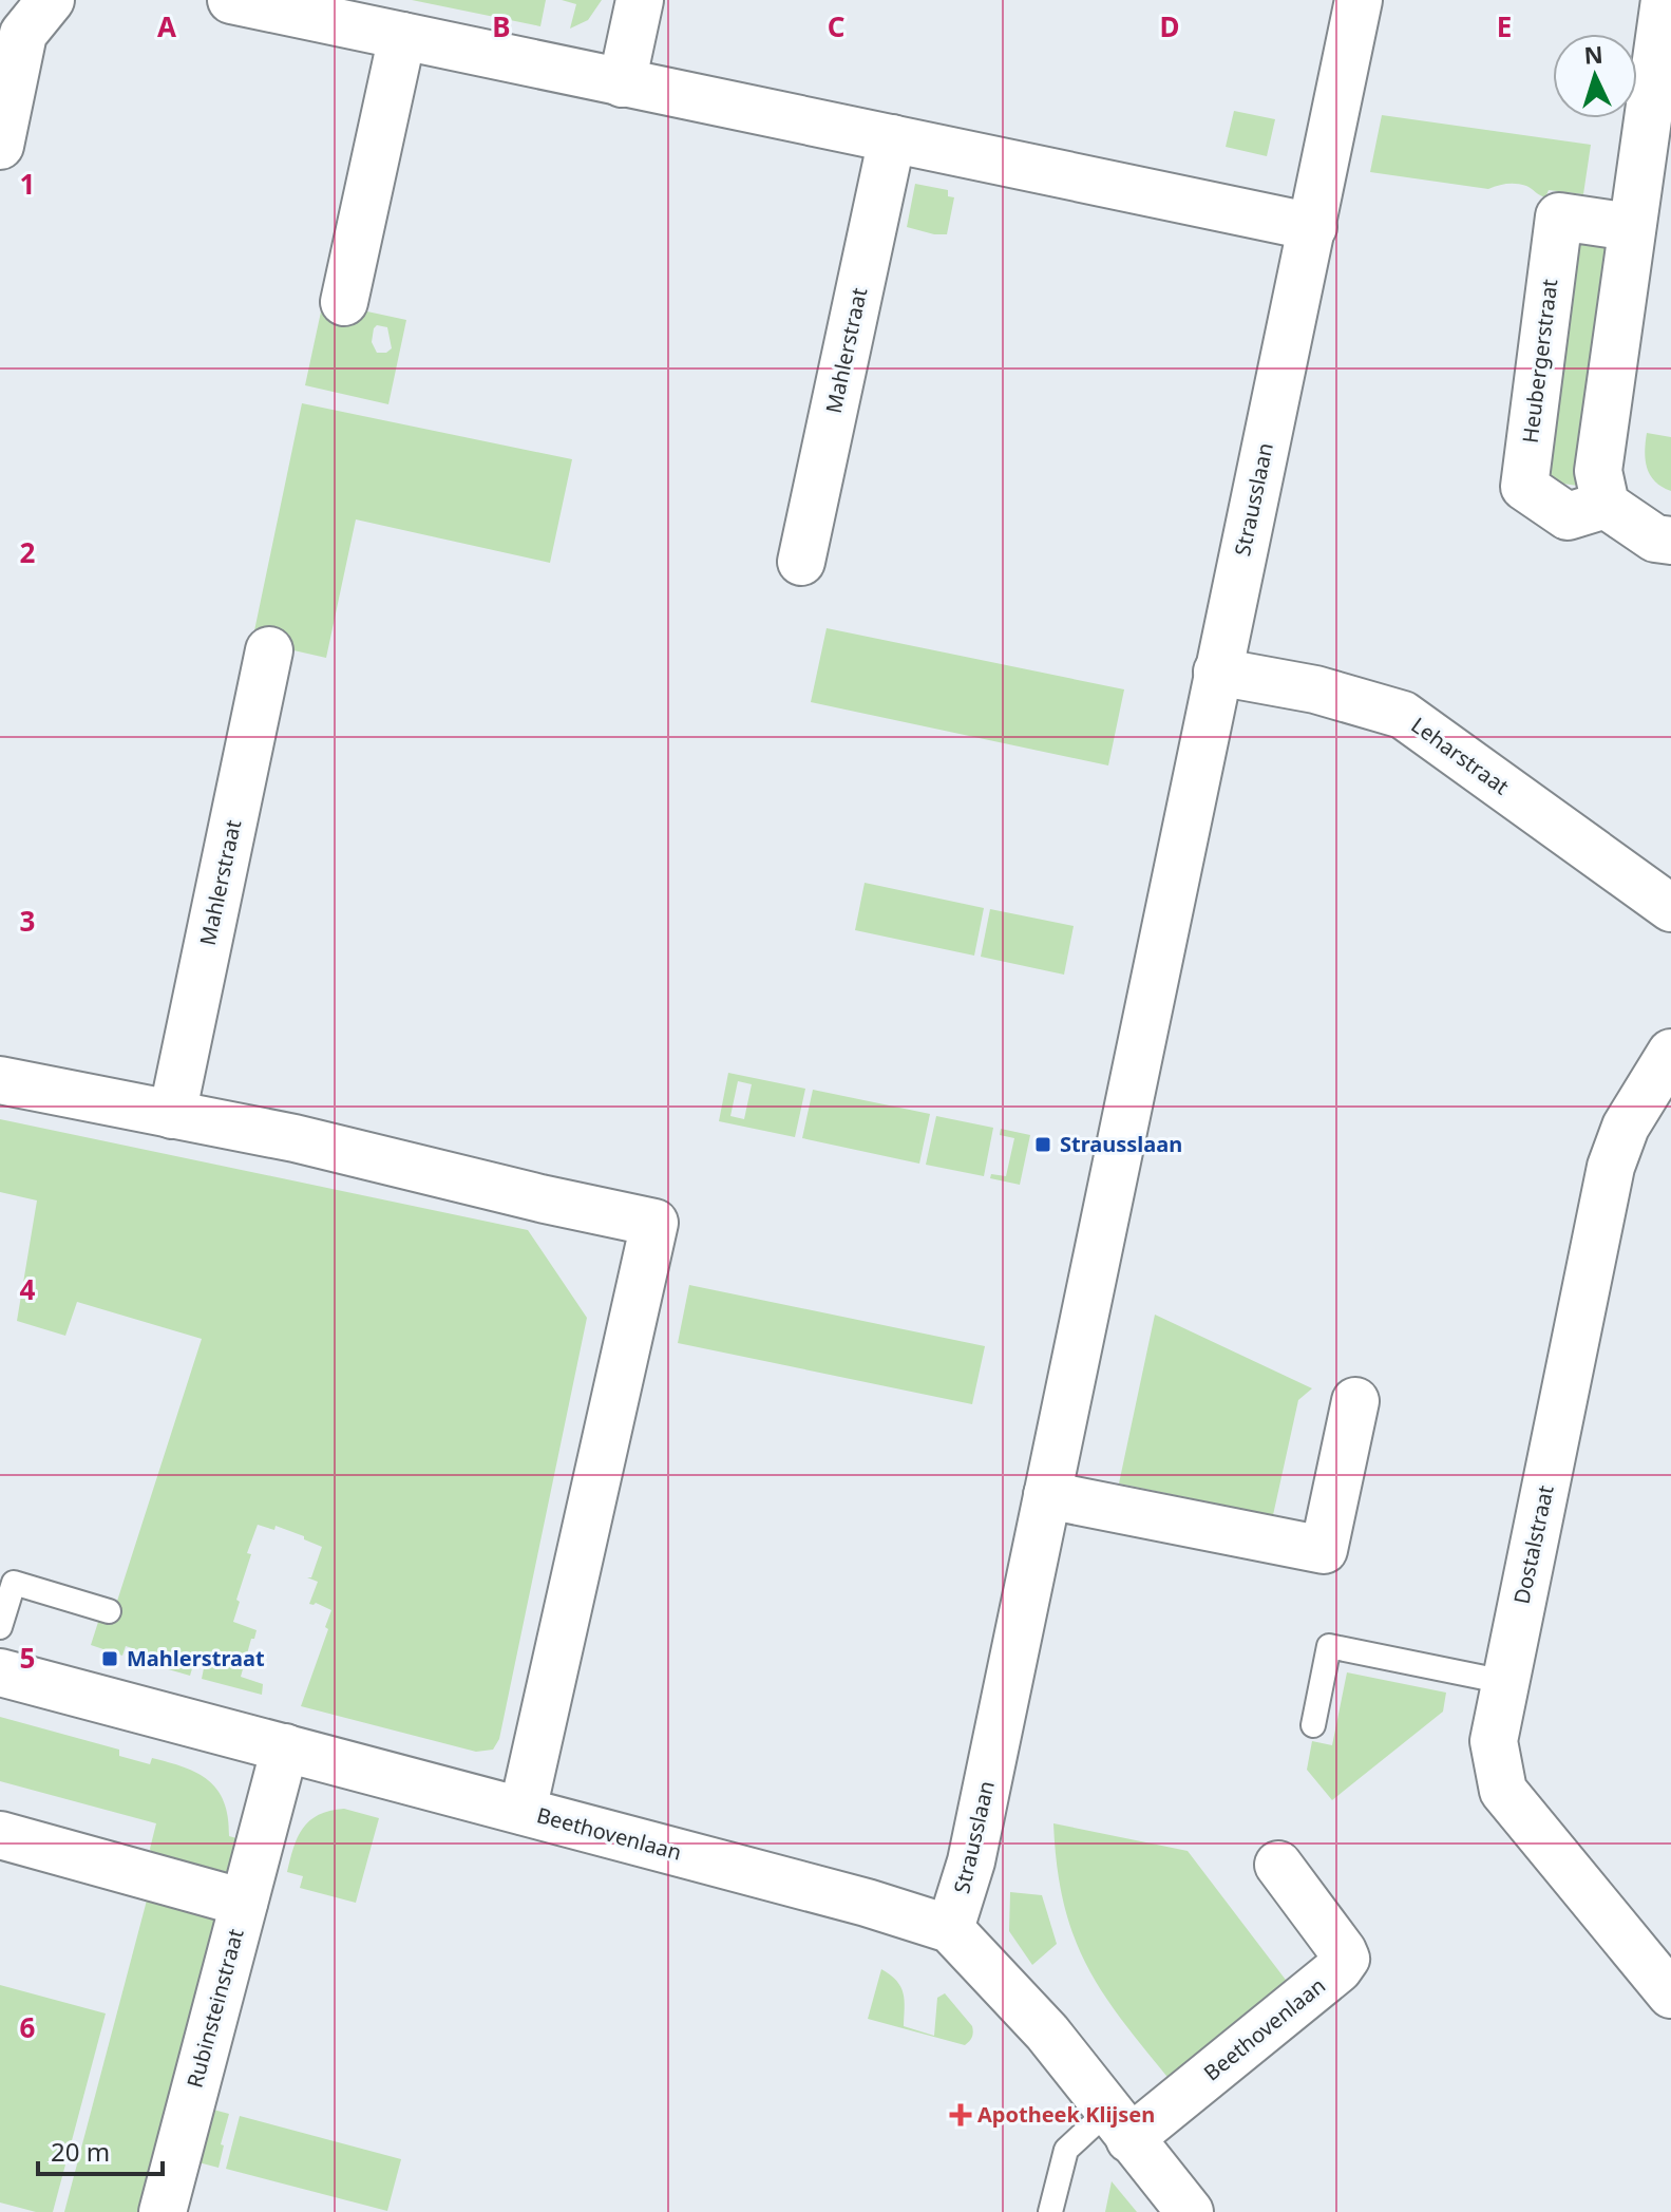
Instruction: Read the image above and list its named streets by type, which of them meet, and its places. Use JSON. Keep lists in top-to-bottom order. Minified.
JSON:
{"streets":{"street":["Mahlerstraat","Heubergerstraat","Strausslaan","Leharstraat","Dostalstraat","Beethovenlaan","Rubinsteinstraat"]},"crossings":[["Strausslaan","Leharstraat"],["Strausslaan","Beethovenlaan"],["Beethovenlaan","Rubinsteinstraat"]],"places":{"transit":["Strausslaan","Mahlerstraat"],"health":["Apotheek Klijsen"]},"scale_bar":"20 m","north":"top","grid":{"columns":["A","B","C","D","E"],"rows":["1","2","3","4","5","6"]}}
